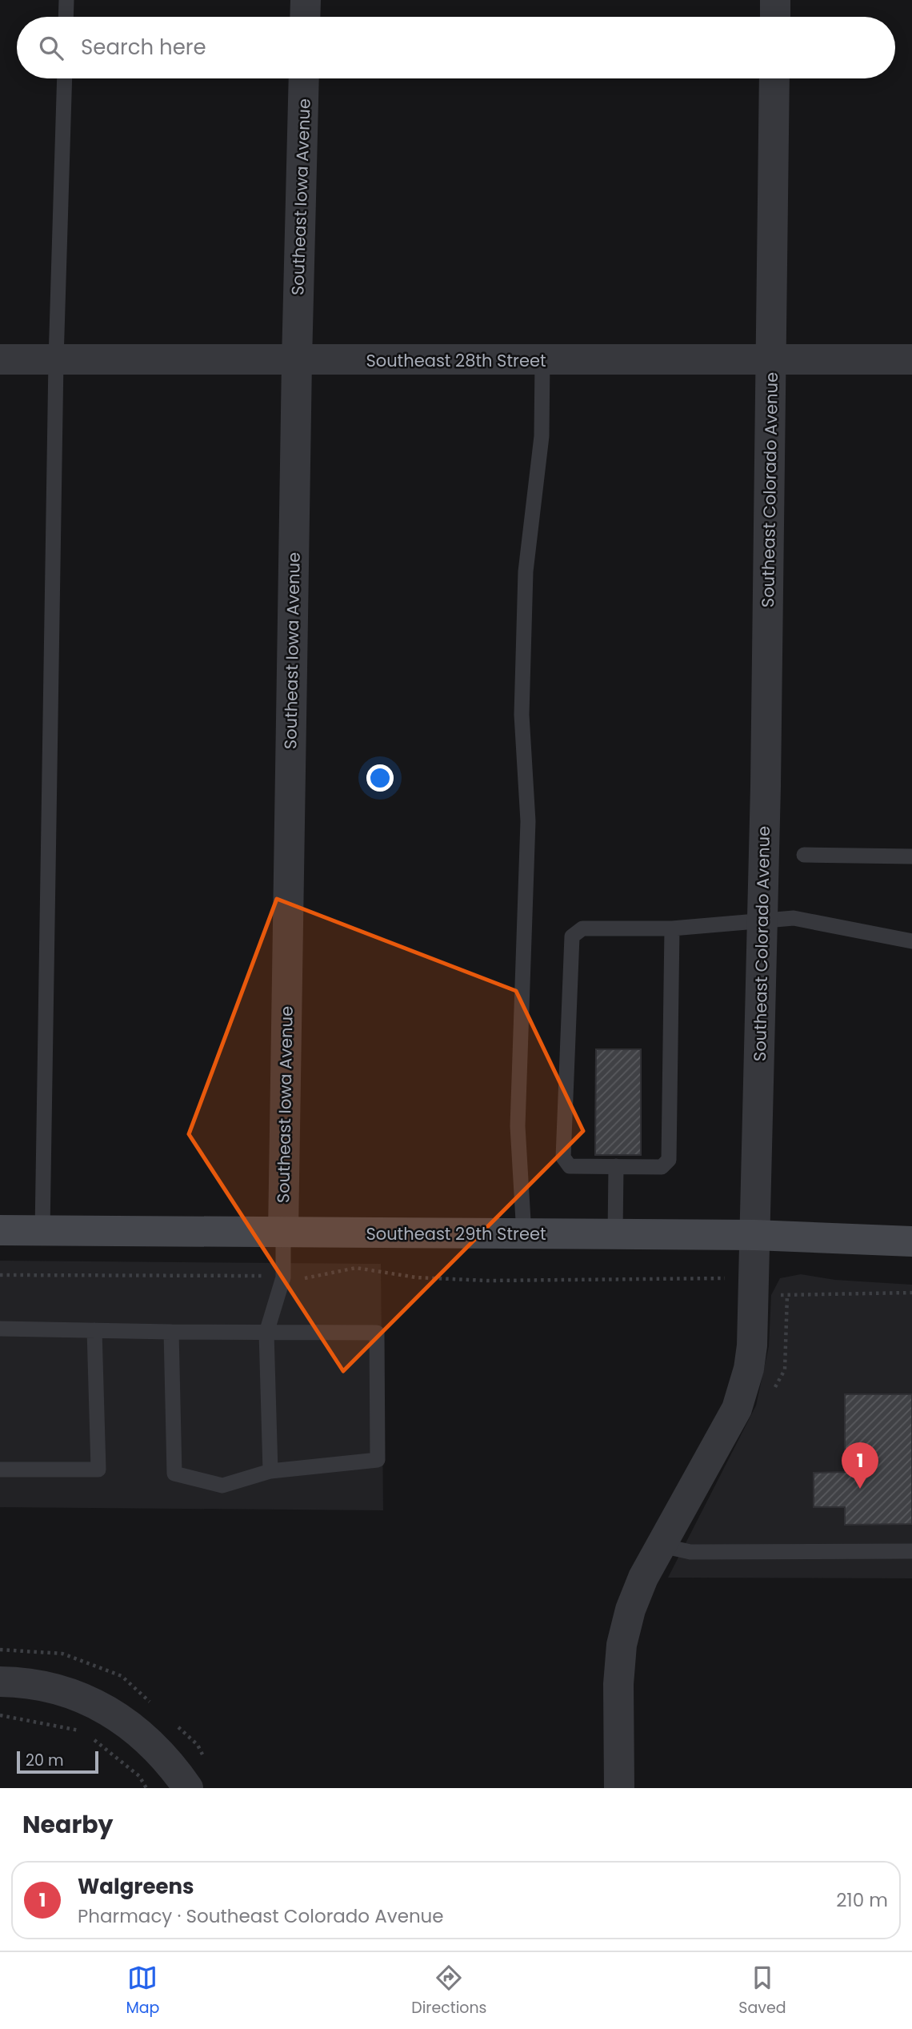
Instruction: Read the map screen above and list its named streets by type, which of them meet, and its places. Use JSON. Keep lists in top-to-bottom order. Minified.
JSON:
{"streets":{"main road":["Southeast 29th Street"],"street":["Southeast Iowa Avenue","Southeast 28th Street","Southeast Colorado Avenue"]},"crossings":[["Southeast Iowa Avenue","Southeast 28th Street"],["Southeast Iowa Avenue","Southeast 29th Street"],["Southeast 28th Street","Southeast Colorado Avenue"],["Southeast Colorado Avenue","Southeast 29th Street"]],"scale_bar":"20 m","page":{"search":"Search here","pins":"1","scale":"20 m","heading":"Nearby","list":[{"mark":"1","name":"Walgreens","note":"Pharmacy · Southeast Colorado Avenue","value":"210 m"}],"nav":["Map","Directions","Saved"]}}
